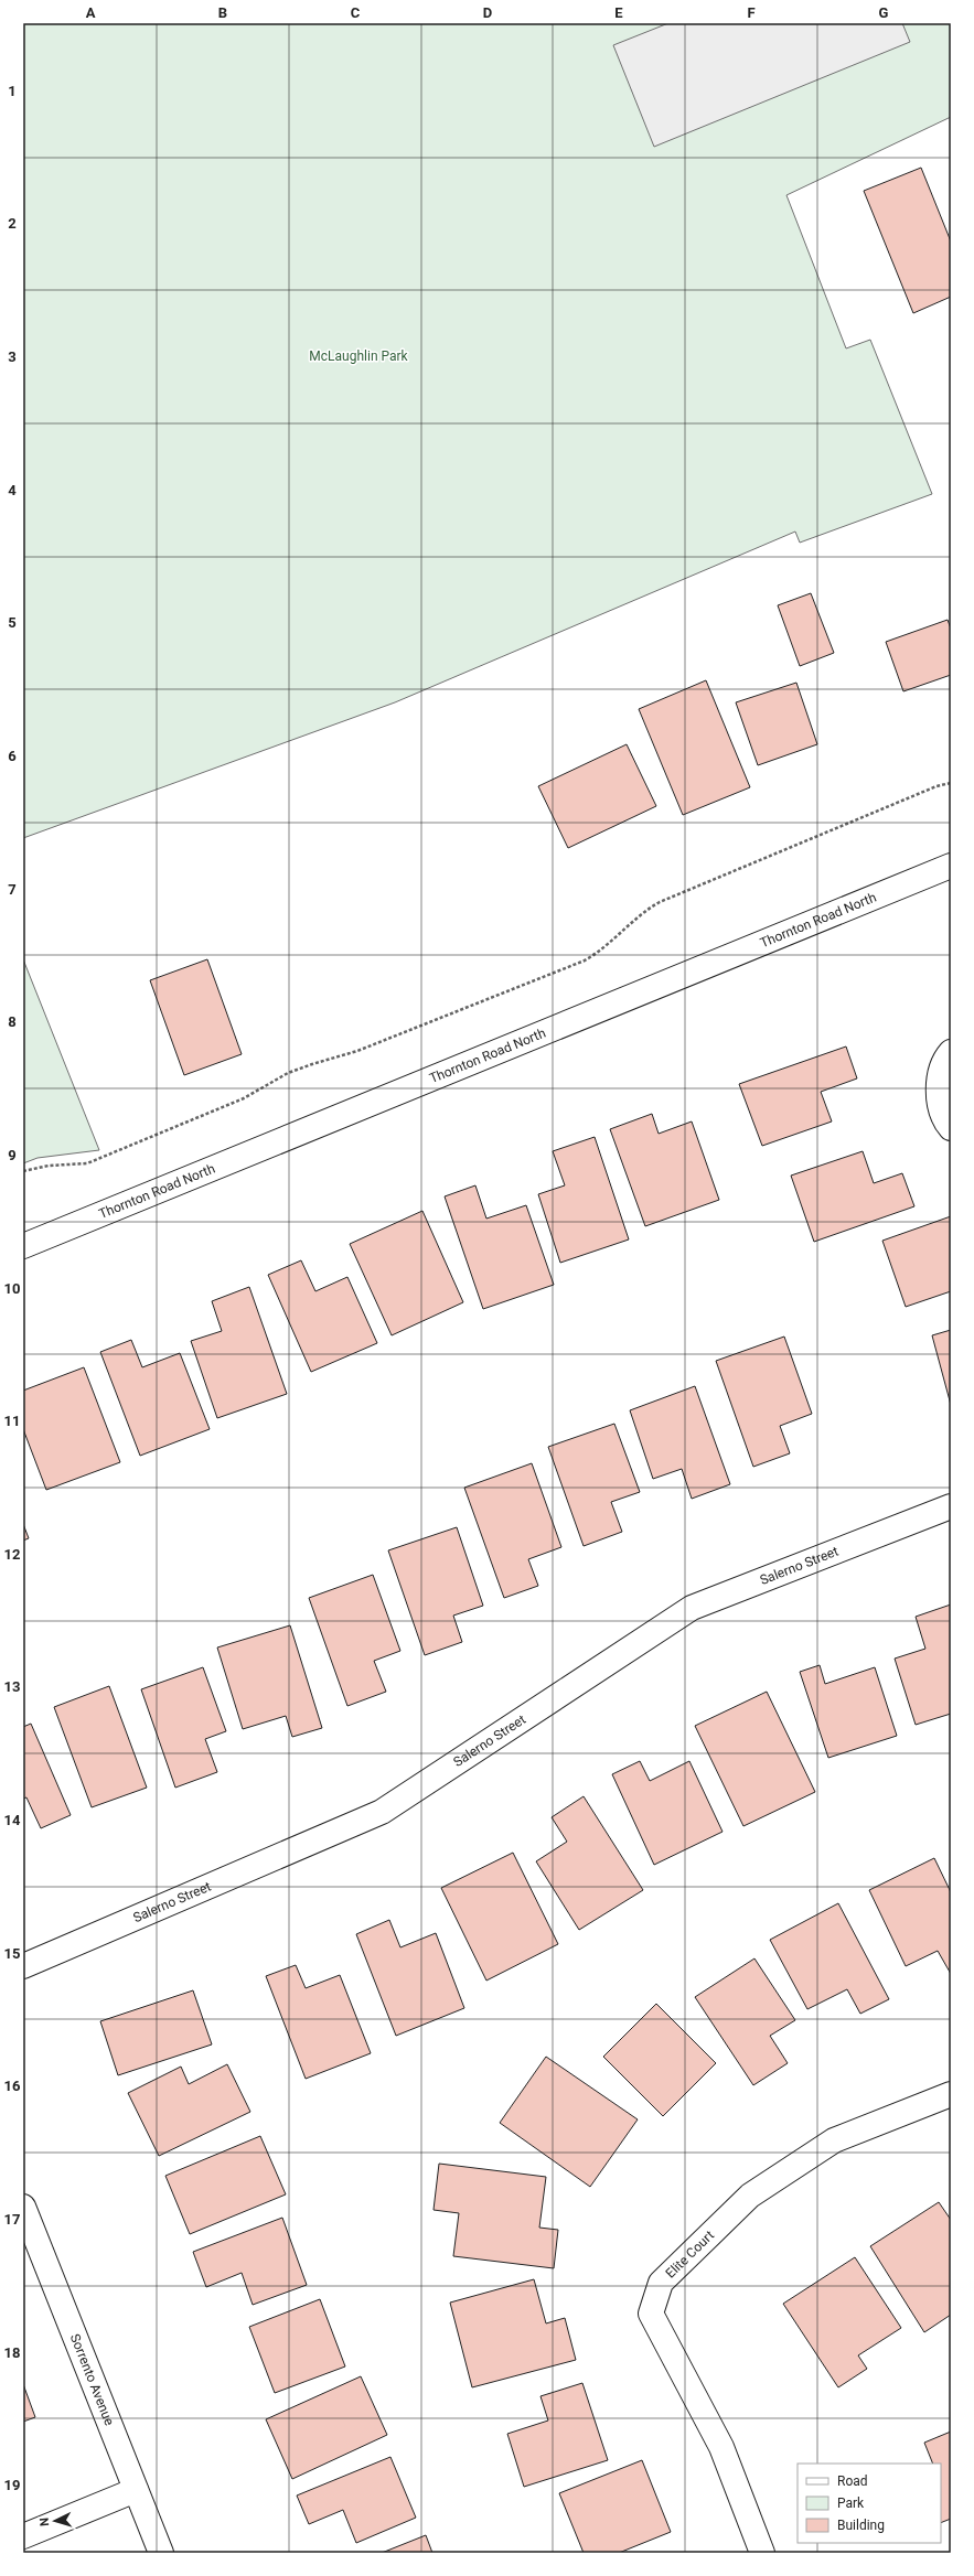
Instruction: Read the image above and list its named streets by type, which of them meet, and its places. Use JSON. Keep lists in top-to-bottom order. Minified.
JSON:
{"streets":{"street":["Thornton Road North","Salerno Street","Elite Court","Sorrento Avenue"]},"parks":["McLaughlin Park"],"legend":["Road","Park","Building"],"north":"left","grid":{"columns":["A","B","C","D","E","F","G"],"rows":["1","2","3","4","5","6","7","8","9","10","11","12","13","14","15","16","17","18","19"]}}
